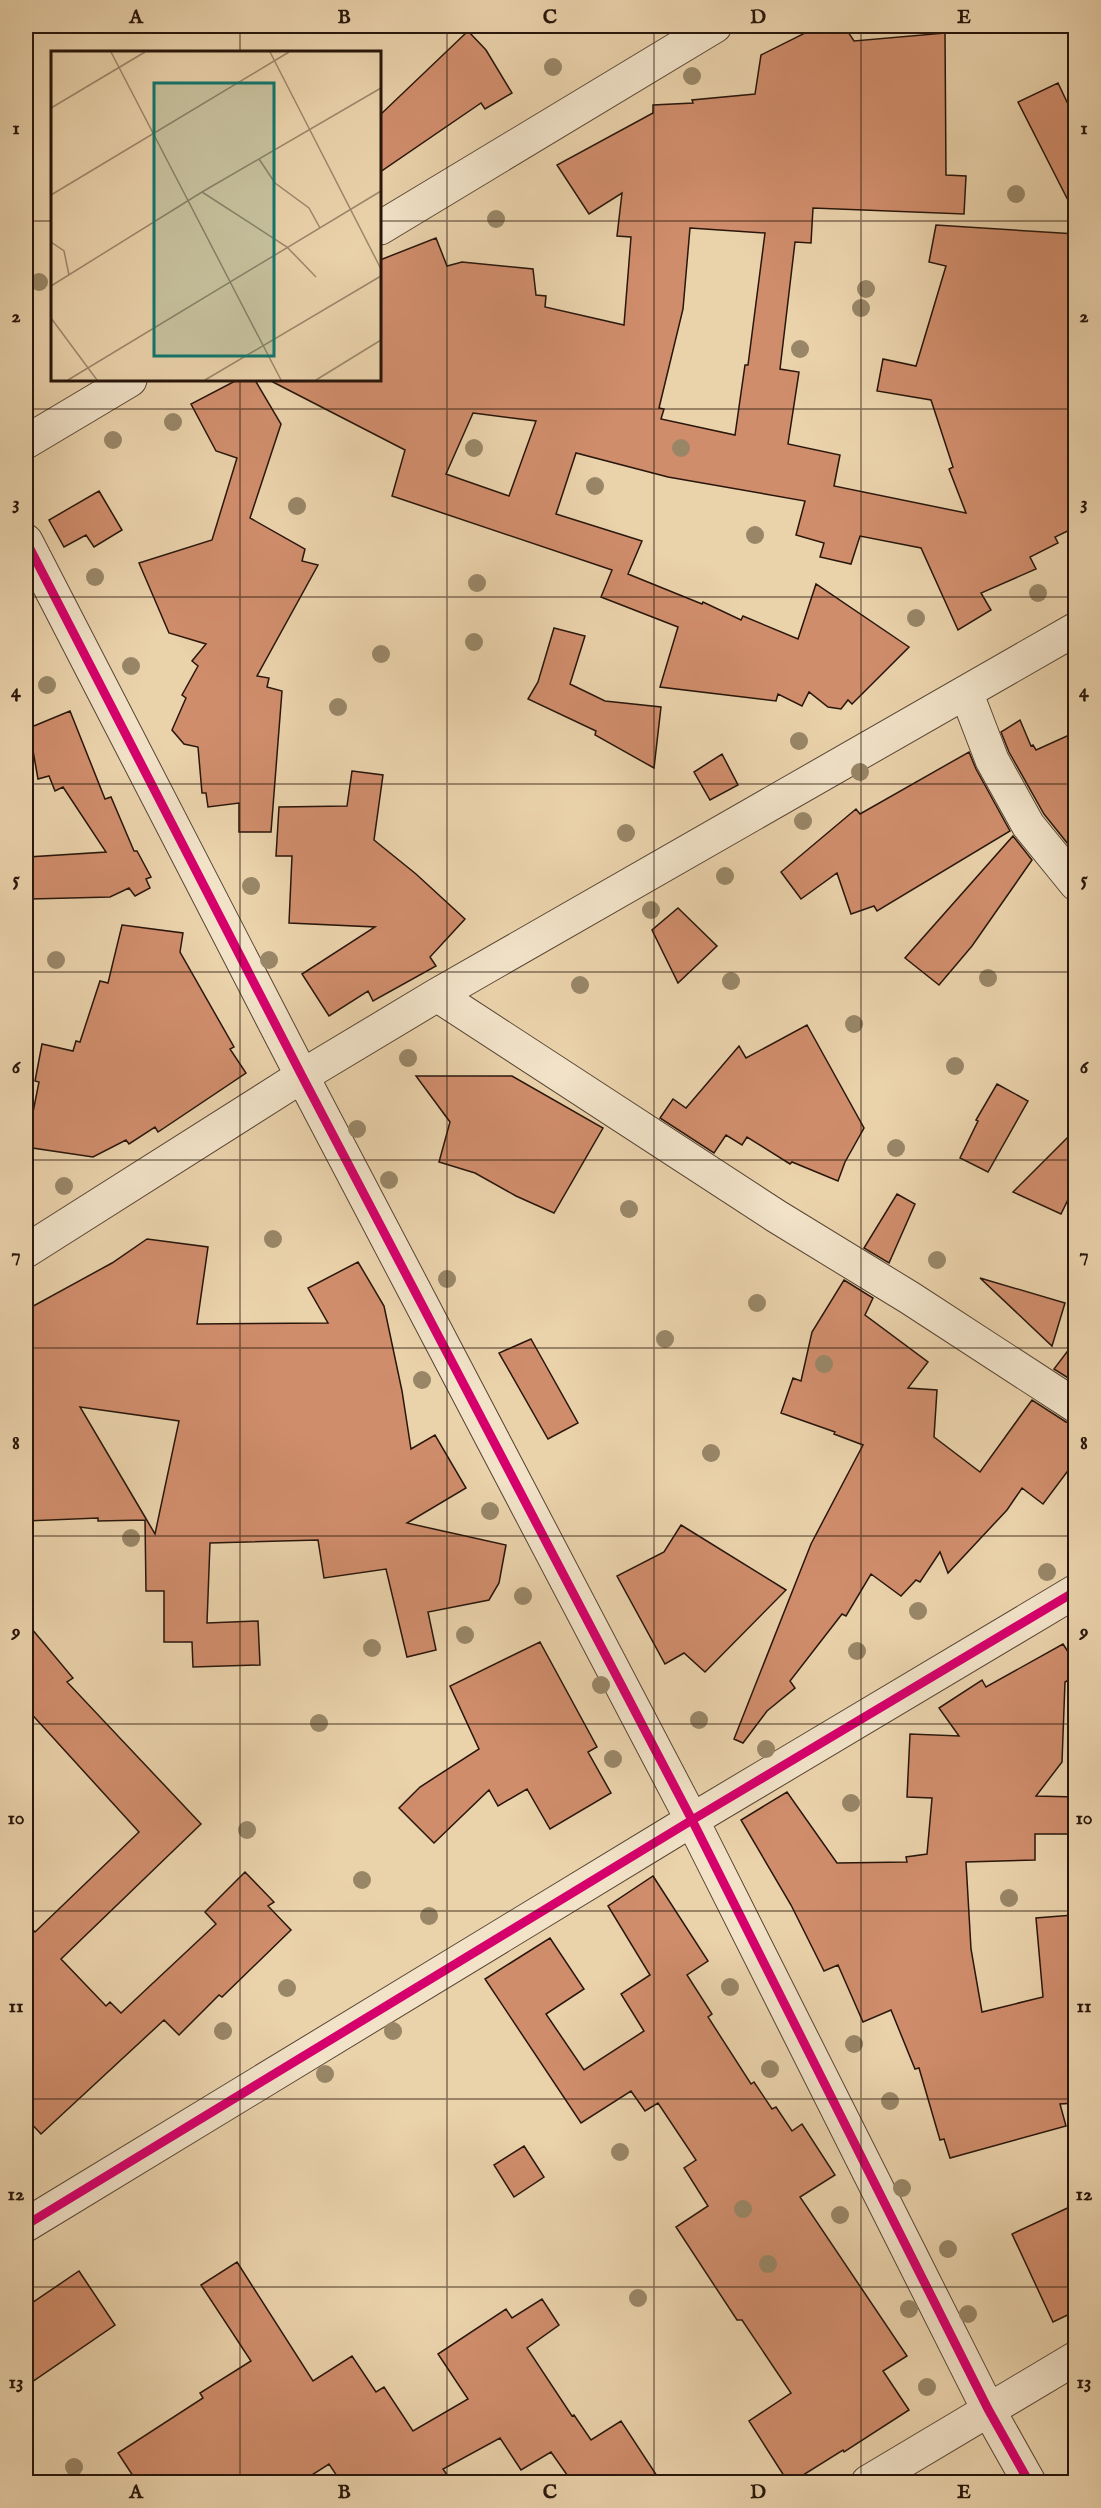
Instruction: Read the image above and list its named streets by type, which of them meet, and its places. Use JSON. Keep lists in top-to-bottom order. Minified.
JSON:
{"grid":{"columns":["A","B","C","D","E"],"rows":["1","2","3","4","5","6","7","8","9","10","11","12","13"]}}
